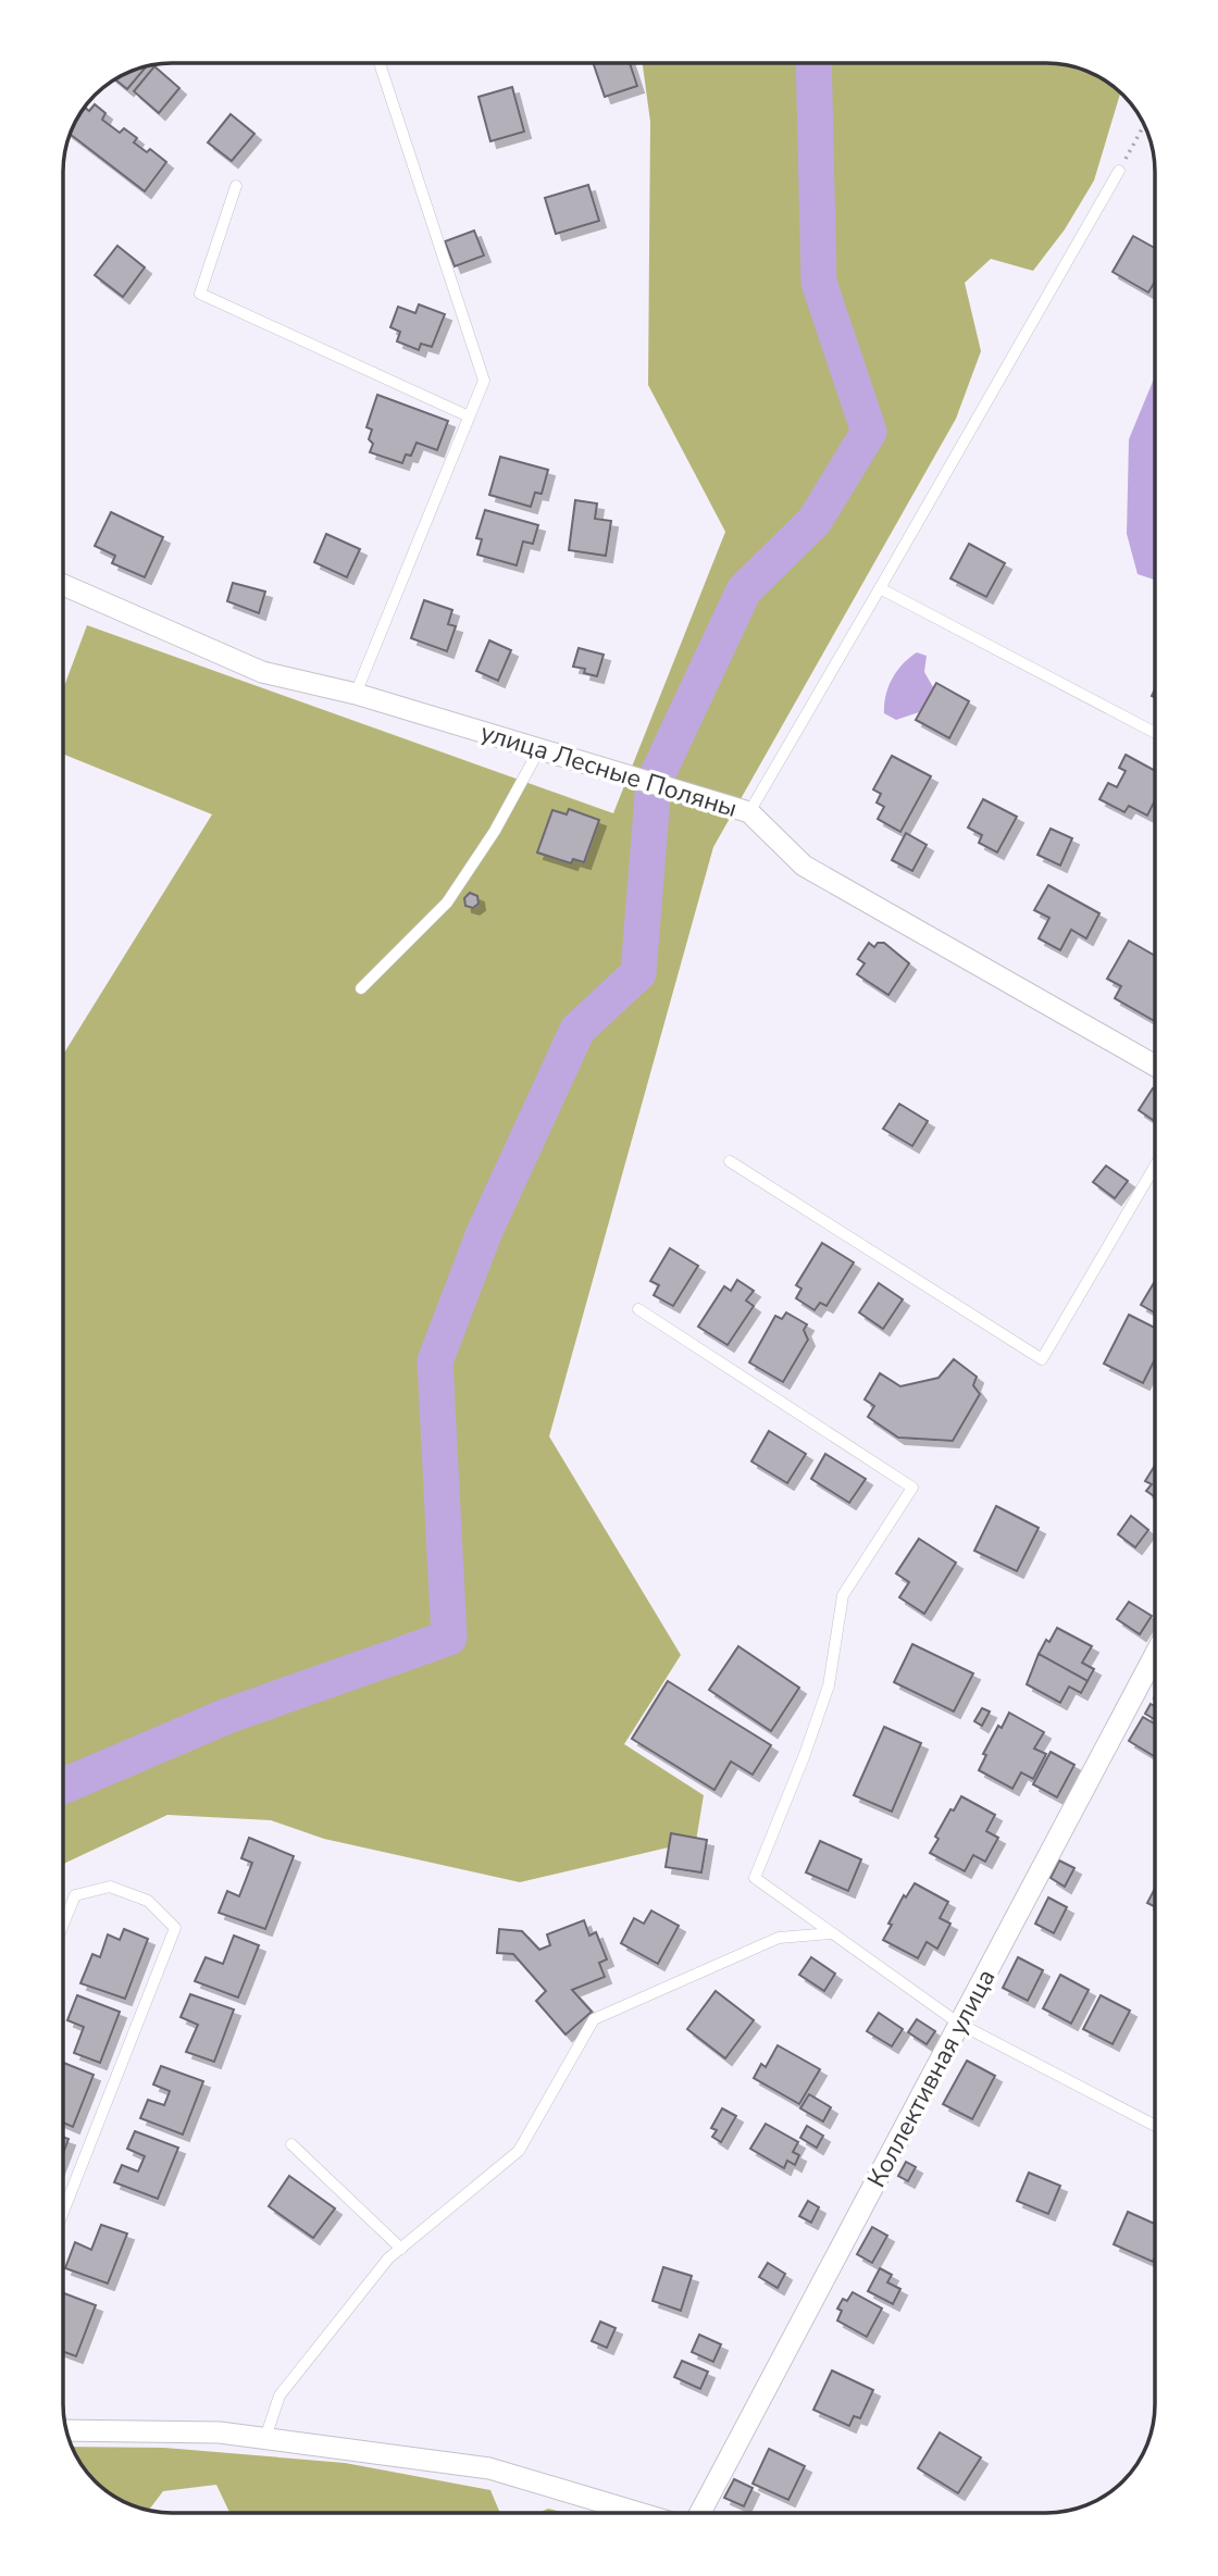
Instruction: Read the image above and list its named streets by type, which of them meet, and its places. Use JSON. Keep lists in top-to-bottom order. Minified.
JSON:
{"streets":{"street":["улица Лесные Поляны","Коллективная улица"]}}
